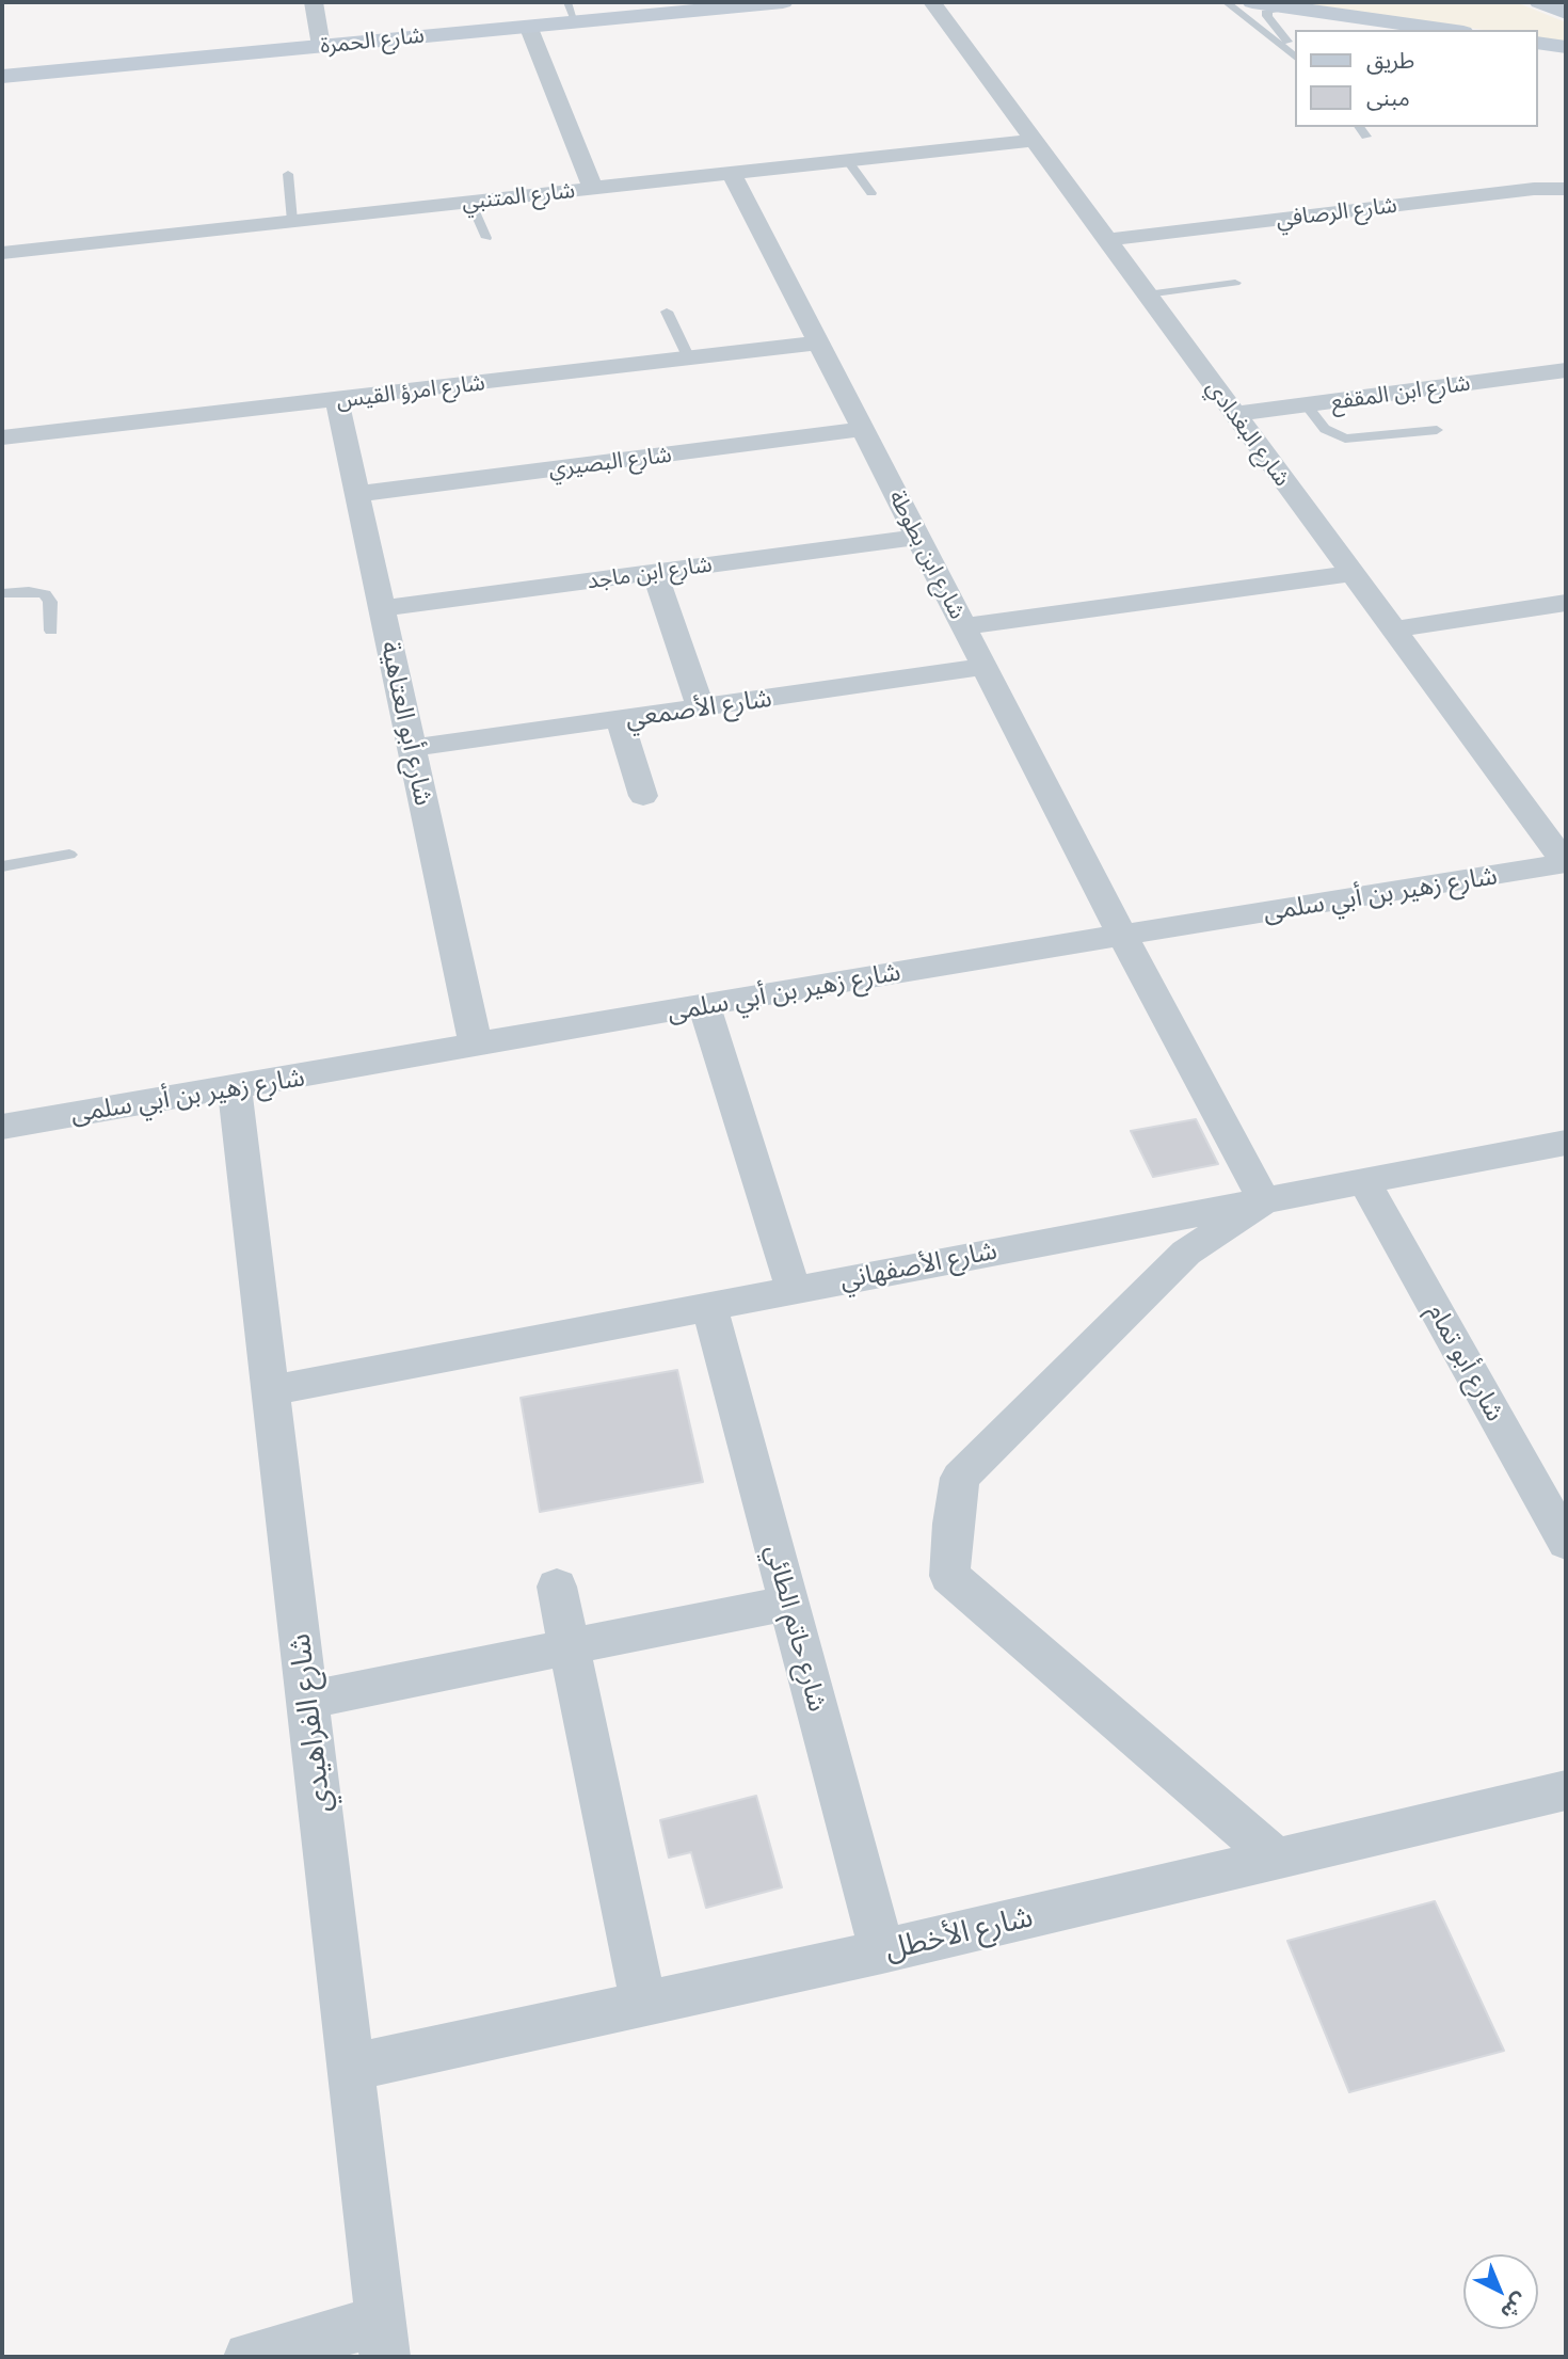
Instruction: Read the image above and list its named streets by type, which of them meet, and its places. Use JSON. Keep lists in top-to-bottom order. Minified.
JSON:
{"streets":{"street":["شارع الحمرة","شارع المتنبي","شارع الرصافي","شارع امرؤ القيس","شارع ابن المقفع","شارع البغدادي","شارع البصيري","شارع ابن بطوطة","شارع ابن ماجد","شارع الأصمعي","شارع أبو العتاهية","شارع زهير بن أبي سلمى","شارع الأصفهاني","شارع أبو تمام","شارع حاتم الطائي","شارع الفراهيدي","شارع الأخطل"]},"crossings":[["شارع المتنبي","شارع البغدادي"],["شارع المتنبي","شارع ابن بطوطة"],["شارع الرصافي","شارع البغدادي"],["شارع امرؤ القيس","شارع ابن بطوطة"],["شارع امرؤ القيس","شارع أبو العتاهية"],["شارع ابن المقفع","شارع البغدادي"],["شارع البغدادي","شارع زهير بن أبي سلمى"],["شارع البصيري","شارع ابن بطوطة"],["شارع البصيري","شارع أبو العتاهية"],["شارع ابن بطوطة","شارع ابن ماجد"],["شارع ابن بطوطة","شارع الأصمعي"],["شارع ابن بطوطة","شارع زهير بن أبي سلمى"],["شارع ابن بطوطة","شارع الأصفهاني"],["شارع ابن ماجد","شارع أبو العتاهية"],["شارع الأصمعي","شارع أبو العتاهية"],["شارع أبو العتاهية","شارع زهير بن أبي سلمى"],["شارع زهير بن أبي سلمى","شارع الفراهيدي"],["شارع الأصفهاني","شارع أبو تمام"],["شارع الأصفهاني","شارع حاتم الطائي"],["شارع الأصفهاني","شارع الفراهيدي"],["شارع حاتم الطائي","شارع الأخطل"],["شارع الفراهيدي","شارع الأخطل"]],"legend":["طريق","مبنى"],"north":"bottom right"}
